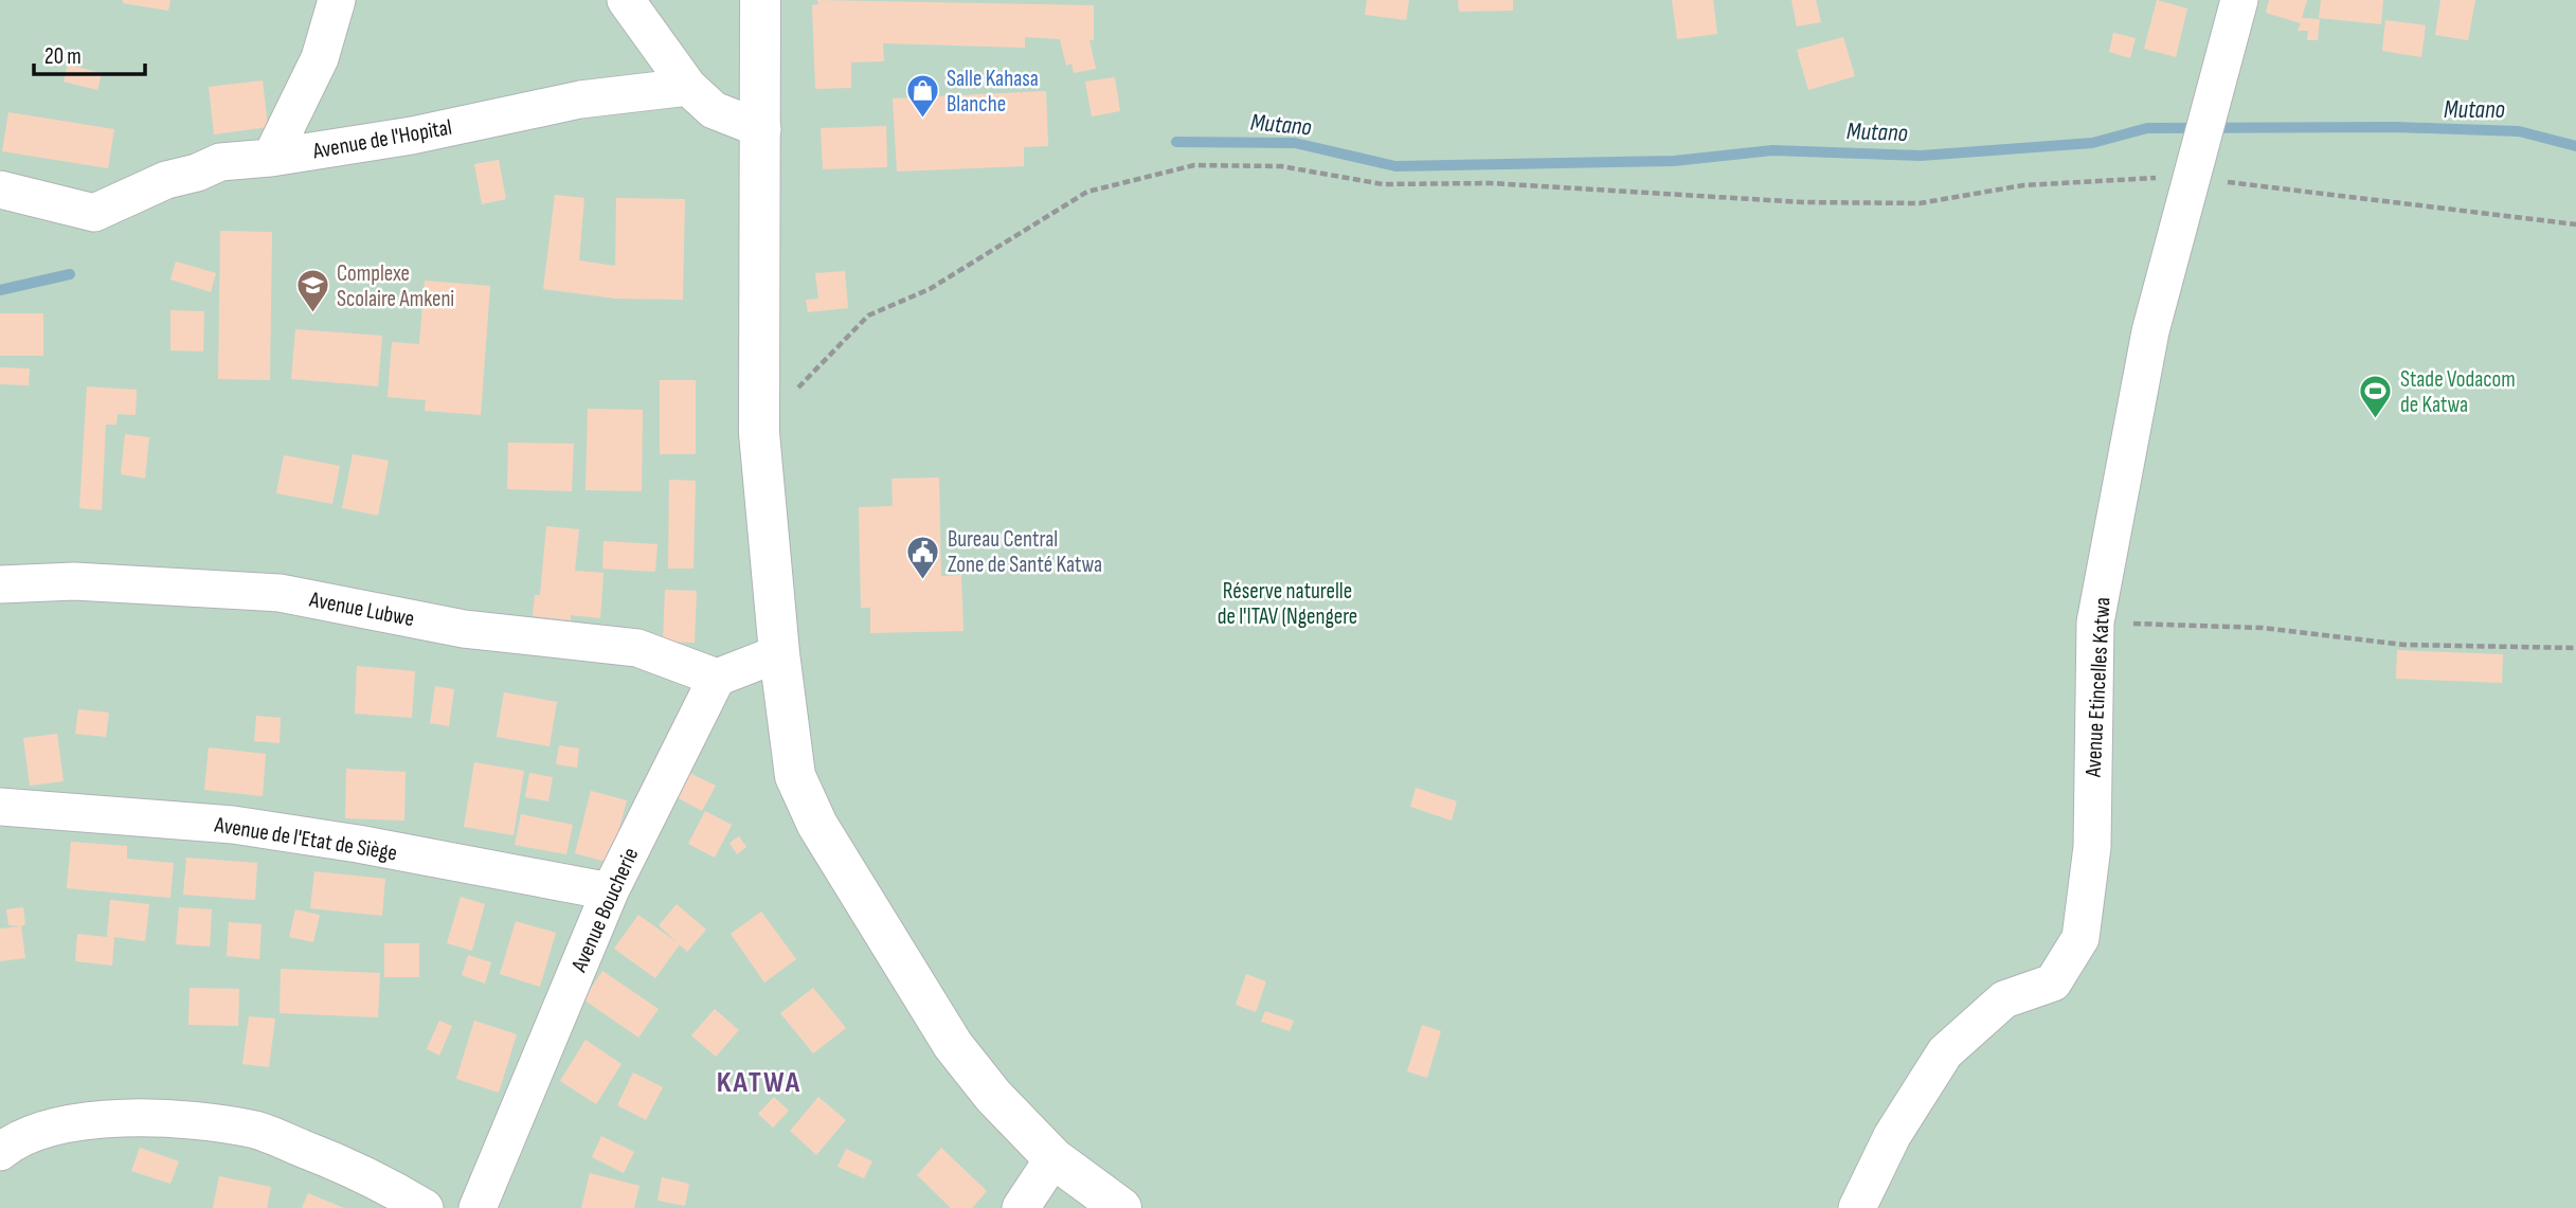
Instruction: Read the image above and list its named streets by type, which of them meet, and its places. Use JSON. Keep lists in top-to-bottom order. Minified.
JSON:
{"streets":{"street":["Avenue de l'Hopital","Avenue Lubwe","Avenue Etincelles Katwa","Avenue de l'Etat de Siège","Avenue Boucherie"]},"crossings":[["Avenue Lubwe","Avenue Boucherie"],["Avenue de l'Etat de Siège","Avenue Boucherie"]],"districts":["KATWA"],"water":["Mutano"],"parks":["Réserve naturelle de l'ITAV (Ngengere"],"places":{"shop":["Salle Kahasa Blanche"],"school or university":["Complexe Scolaire Amkeni"],"sports":["Stade Vodacom de Katwa"],"public building":["Bureau Central Zone de Santé Katwa"]},"scale_bar":"20 m"}
